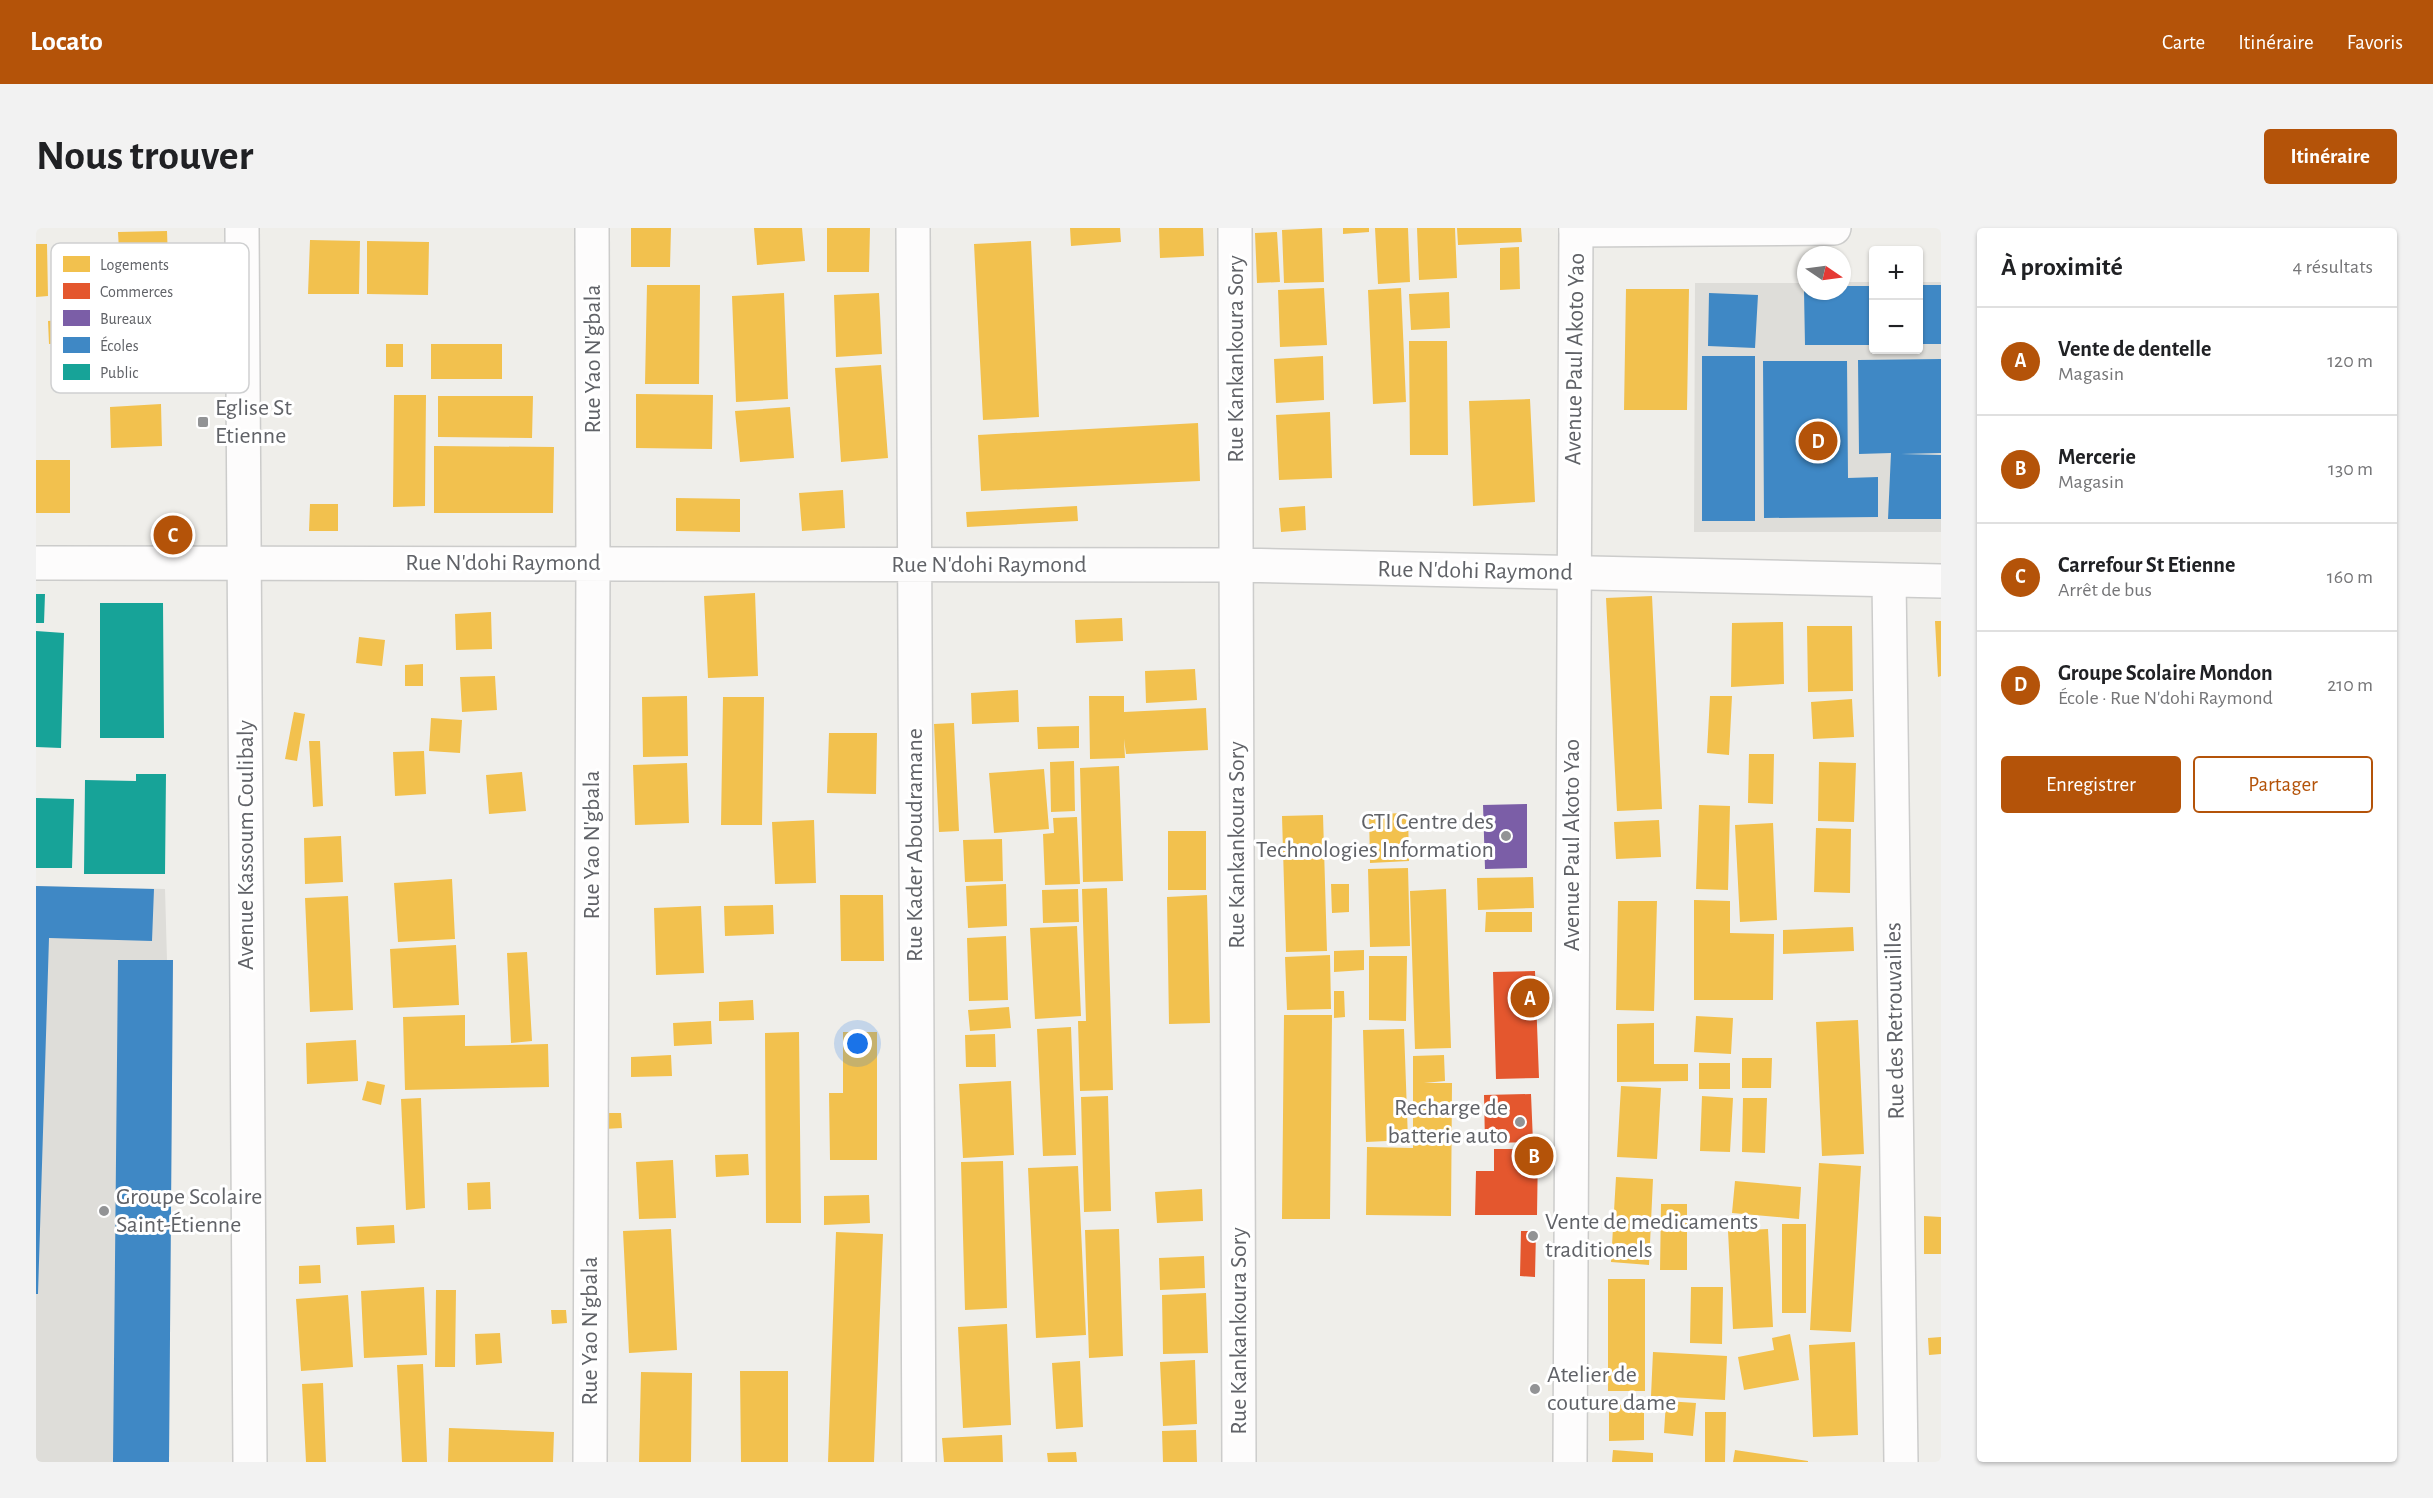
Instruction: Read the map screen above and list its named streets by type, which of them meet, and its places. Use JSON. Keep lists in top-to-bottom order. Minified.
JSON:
{"streets":{"street":["Rue Yao N'gbala","Rue Kankankoura Sory","Avenue Paul Akoto Yao","Rue N'dohi Raymond","Avenue Kassoum Coulibaly","Rue Kader Aboudramane","Rue des Retrouvailles"]},"crossings":[["Rue Yao N'gbala","Rue N'dohi Raymond"],["Rue Kankankoura Sory","Rue N'dohi Raymond"],["Avenue Paul Akoto Yao","Rue N'dohi Raymond"],["Rue N'dohi Raymond","Avenue Kassoum Coulibaly"],["Rue N'dohi Raymond","Rue Kader Aboudramane"],["Rue N'dohi Raymond","Rue des Retrouvailles"]],"places":{"transit":["Eglise St Etienne"],"other":["CTI Centre des Technologies Information","Recharge de batterie auto","Groupe Scolaire Saint-Étienne","Vente de medicaments traditionels","Atelier de couture dame"]},"legend":["Logements","Commerces","Bureaux","Écoles","Public"],"north":"right","page":{"header":"Locato","nav":["Carte","Itinéraire","Favoris"],"buttons":["Itinéraire",["Enregistrer","Partager"]],"title":"Nous trouver","heading":["À proximité","4 résultats"],"map_buttons":["+","−"],"list":[{"mark":"A","name":"Vente de dentelle","note":"Magasin","value":"120 m"},{"mark":"B","name":"Mercerie","note":"Magasin","value":"130 m"},{"mark":"C","name":"Carrefour St Etienne","note":"Arrêt de bus","value":"160 m"},{"mark":"D","name":"Groupe Scolaire Mondon","note":"École · Rue N'dohi Raymond","value":"210 m"}],"pins":["D","C","A","B"]}}
